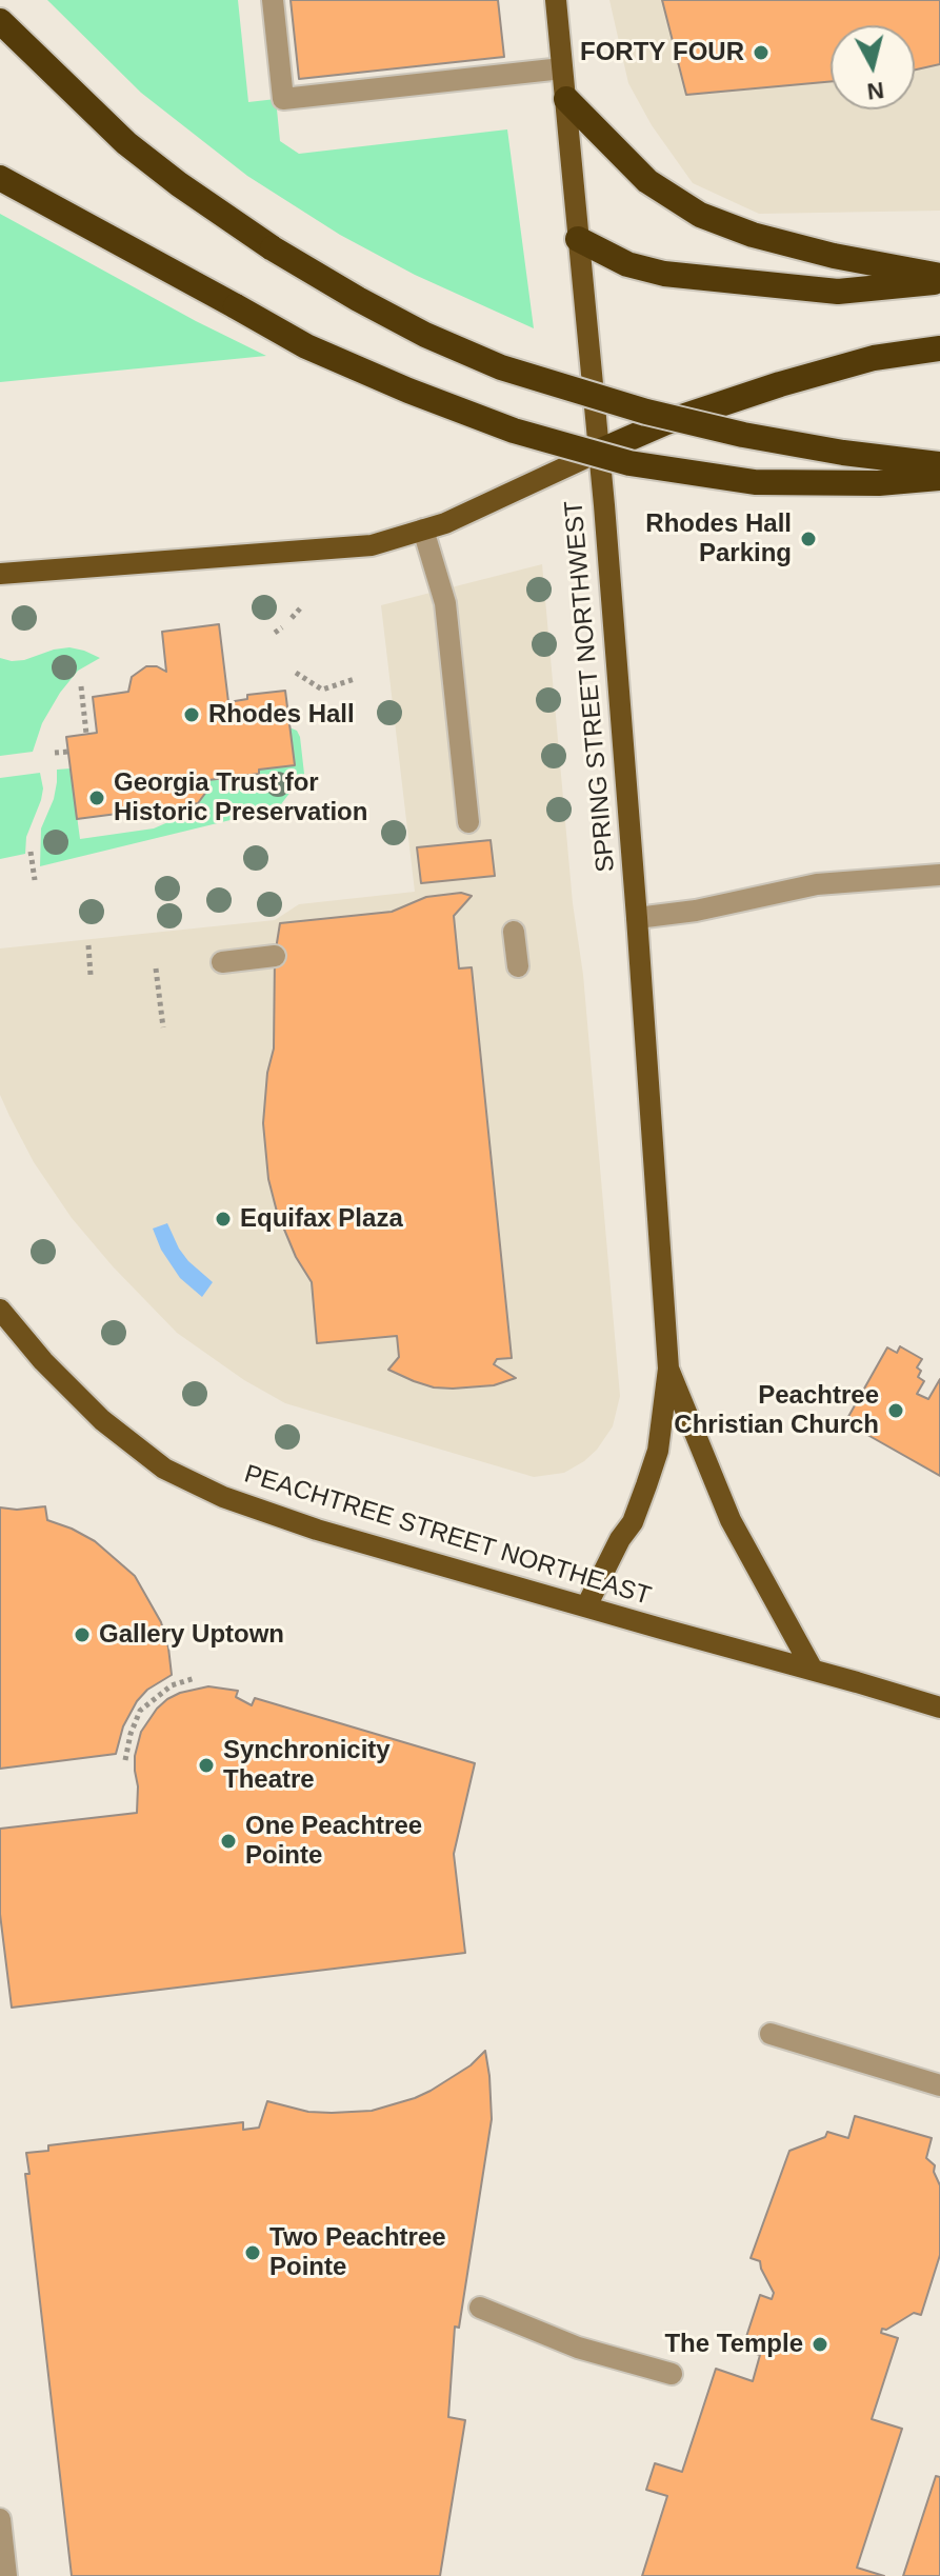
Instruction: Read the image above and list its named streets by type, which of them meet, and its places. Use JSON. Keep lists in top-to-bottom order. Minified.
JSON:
{"streets":{"main road":["SPRING STREET NORTHWEST","PEACHTREE STREET NORTHEAST"]},"crossings":[["SPRING STREET NORTHWEST","PEACHTREE STREET NORTHEAST"]],"places":["FORTY FOUR","Rhodes Hall Parking","Rhodes Hall","Georgia Trust for Historic Preservation","Equifax Plaza","Peachtree Christian Church","Gallery Uptown","Synchronicity Theatre","One Peachtree Pointe","Two Peachtree Pointe","The Temple"],"north":"bottom"}
